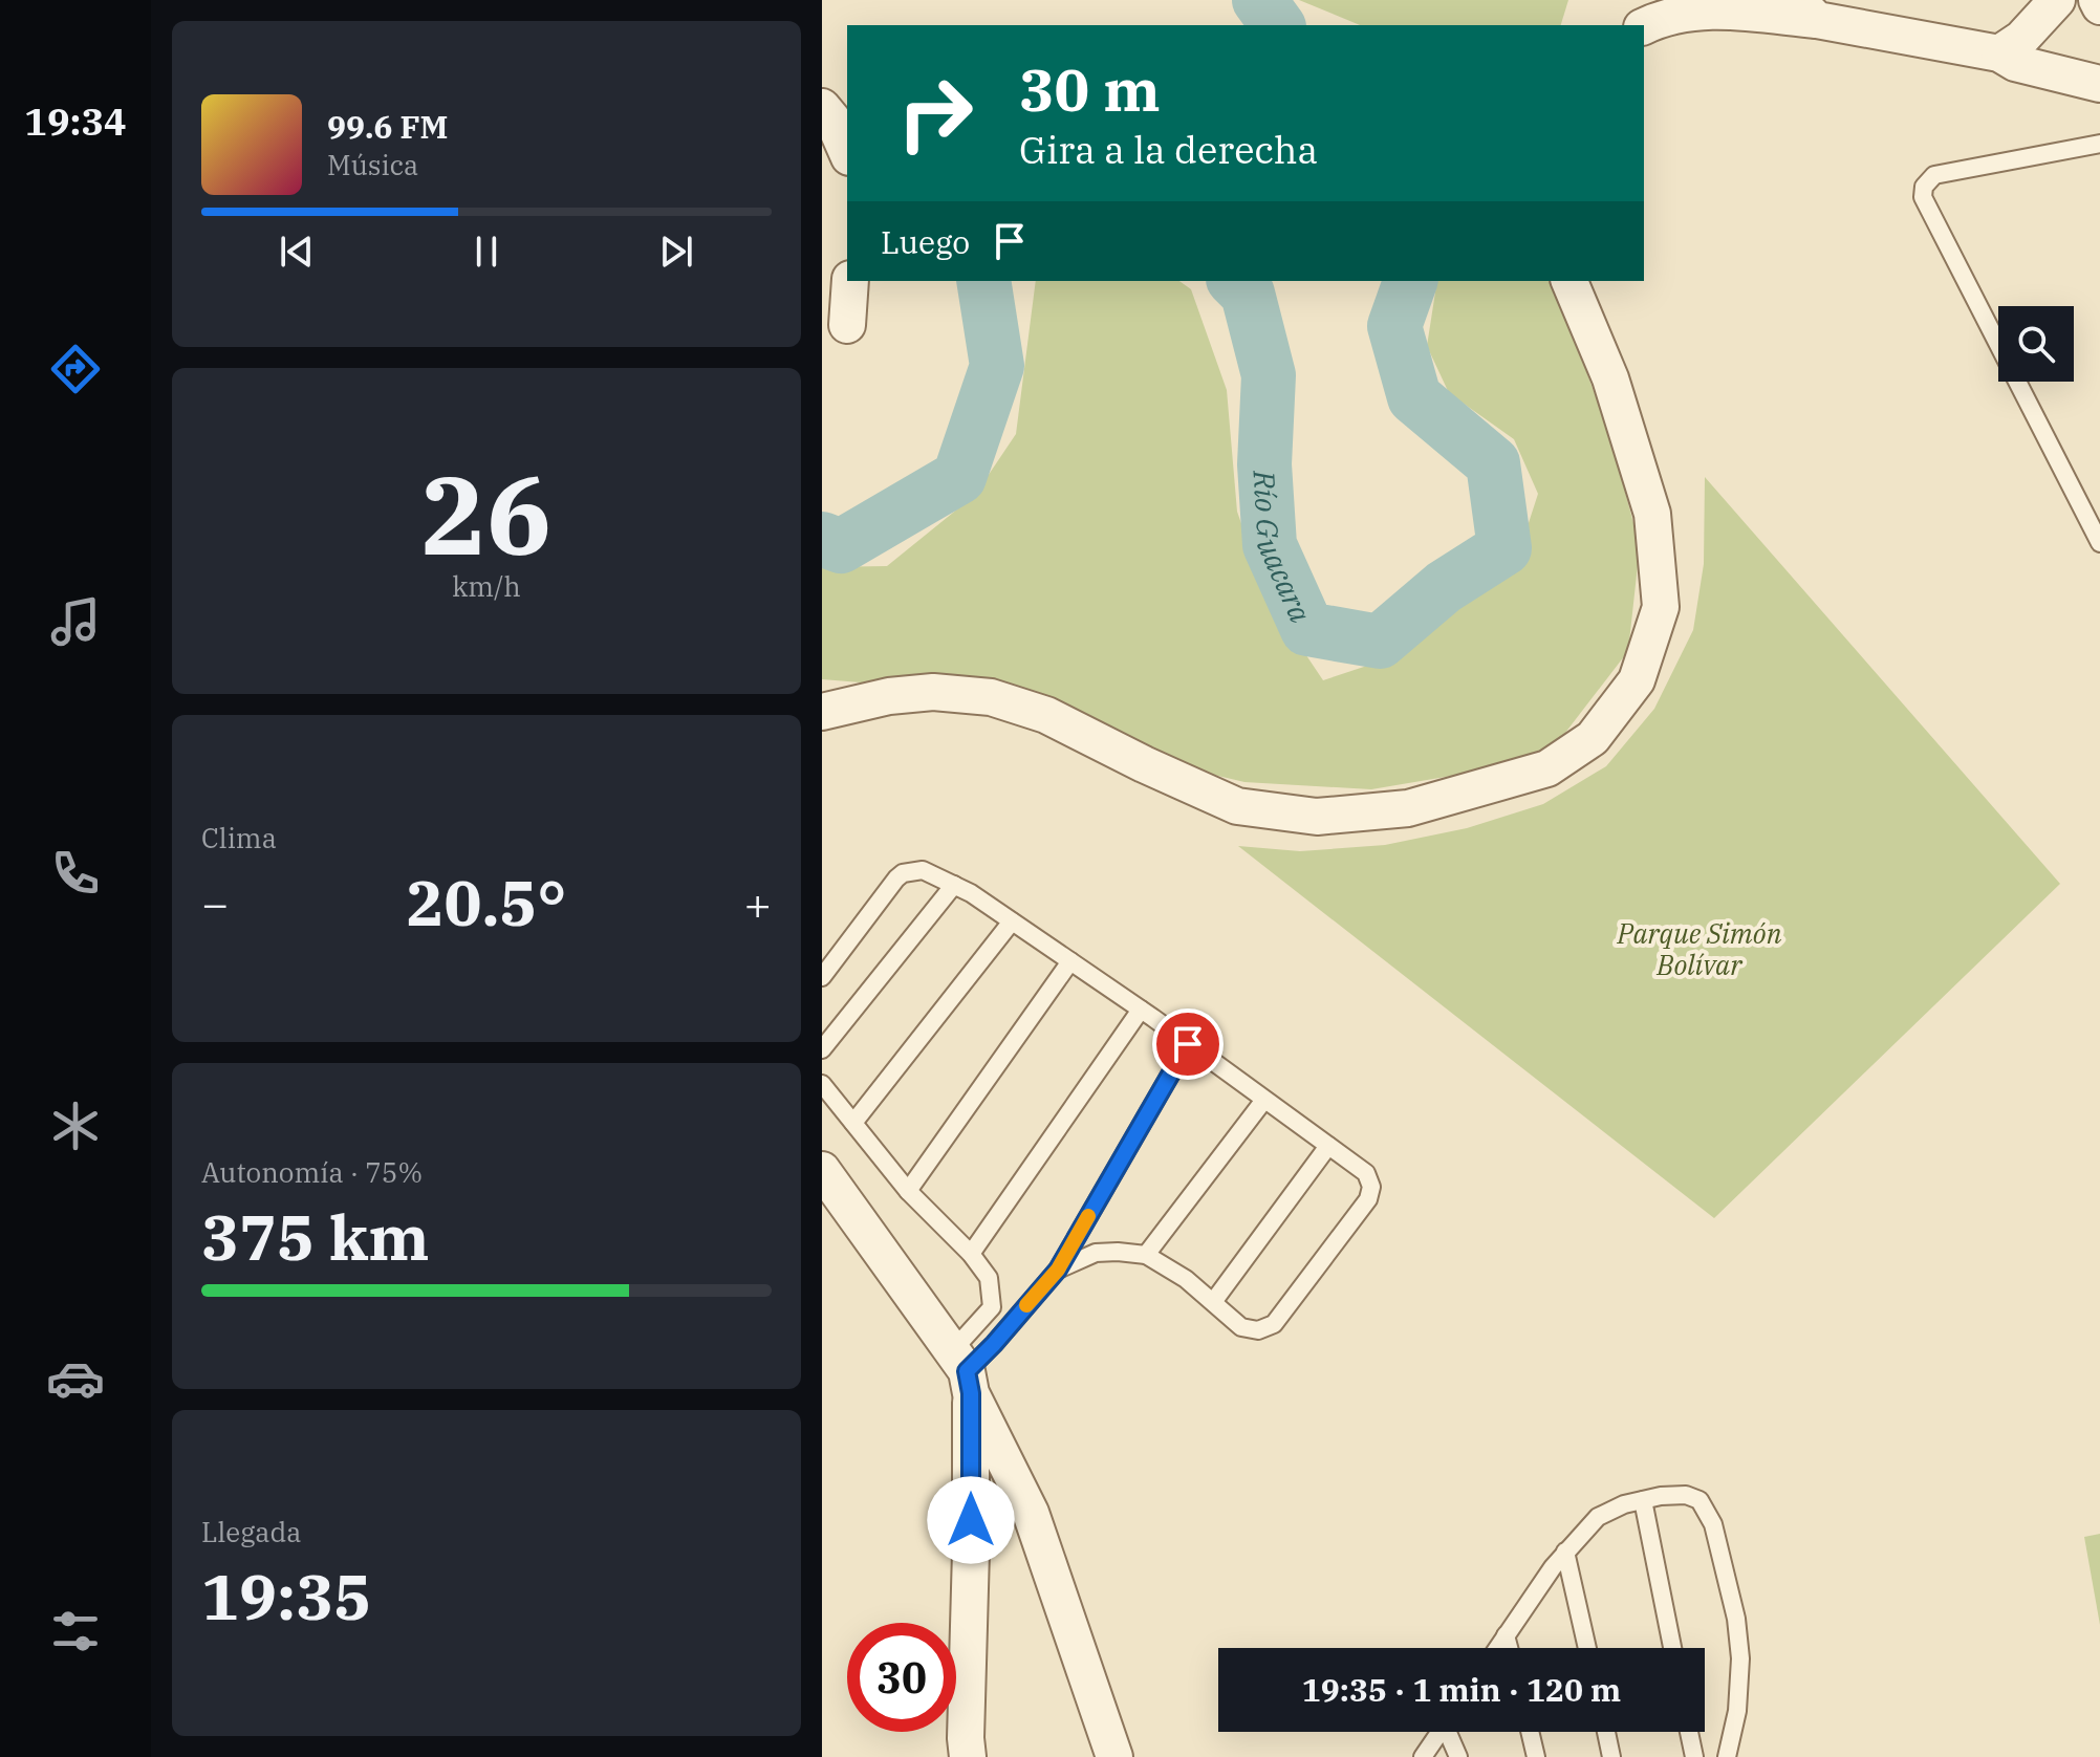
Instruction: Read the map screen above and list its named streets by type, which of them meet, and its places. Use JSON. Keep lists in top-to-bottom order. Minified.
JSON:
{"water":["Río Guacara"],"parks":["Parque Simón Bolívar"],"page":{"tabs":"19:34","turn":["30 m","Gira a la derecha"],"song":["99.6 FM","Música"],"then":"Luego","tile":[["26","km/h"],"Clima",["Autonomía · 75%","375 km"],["Llegada","19:35"]],"heat":["−","20.5°","+"],"limit":"30","trip":"19:35 · 1 min · 120 m"}}
